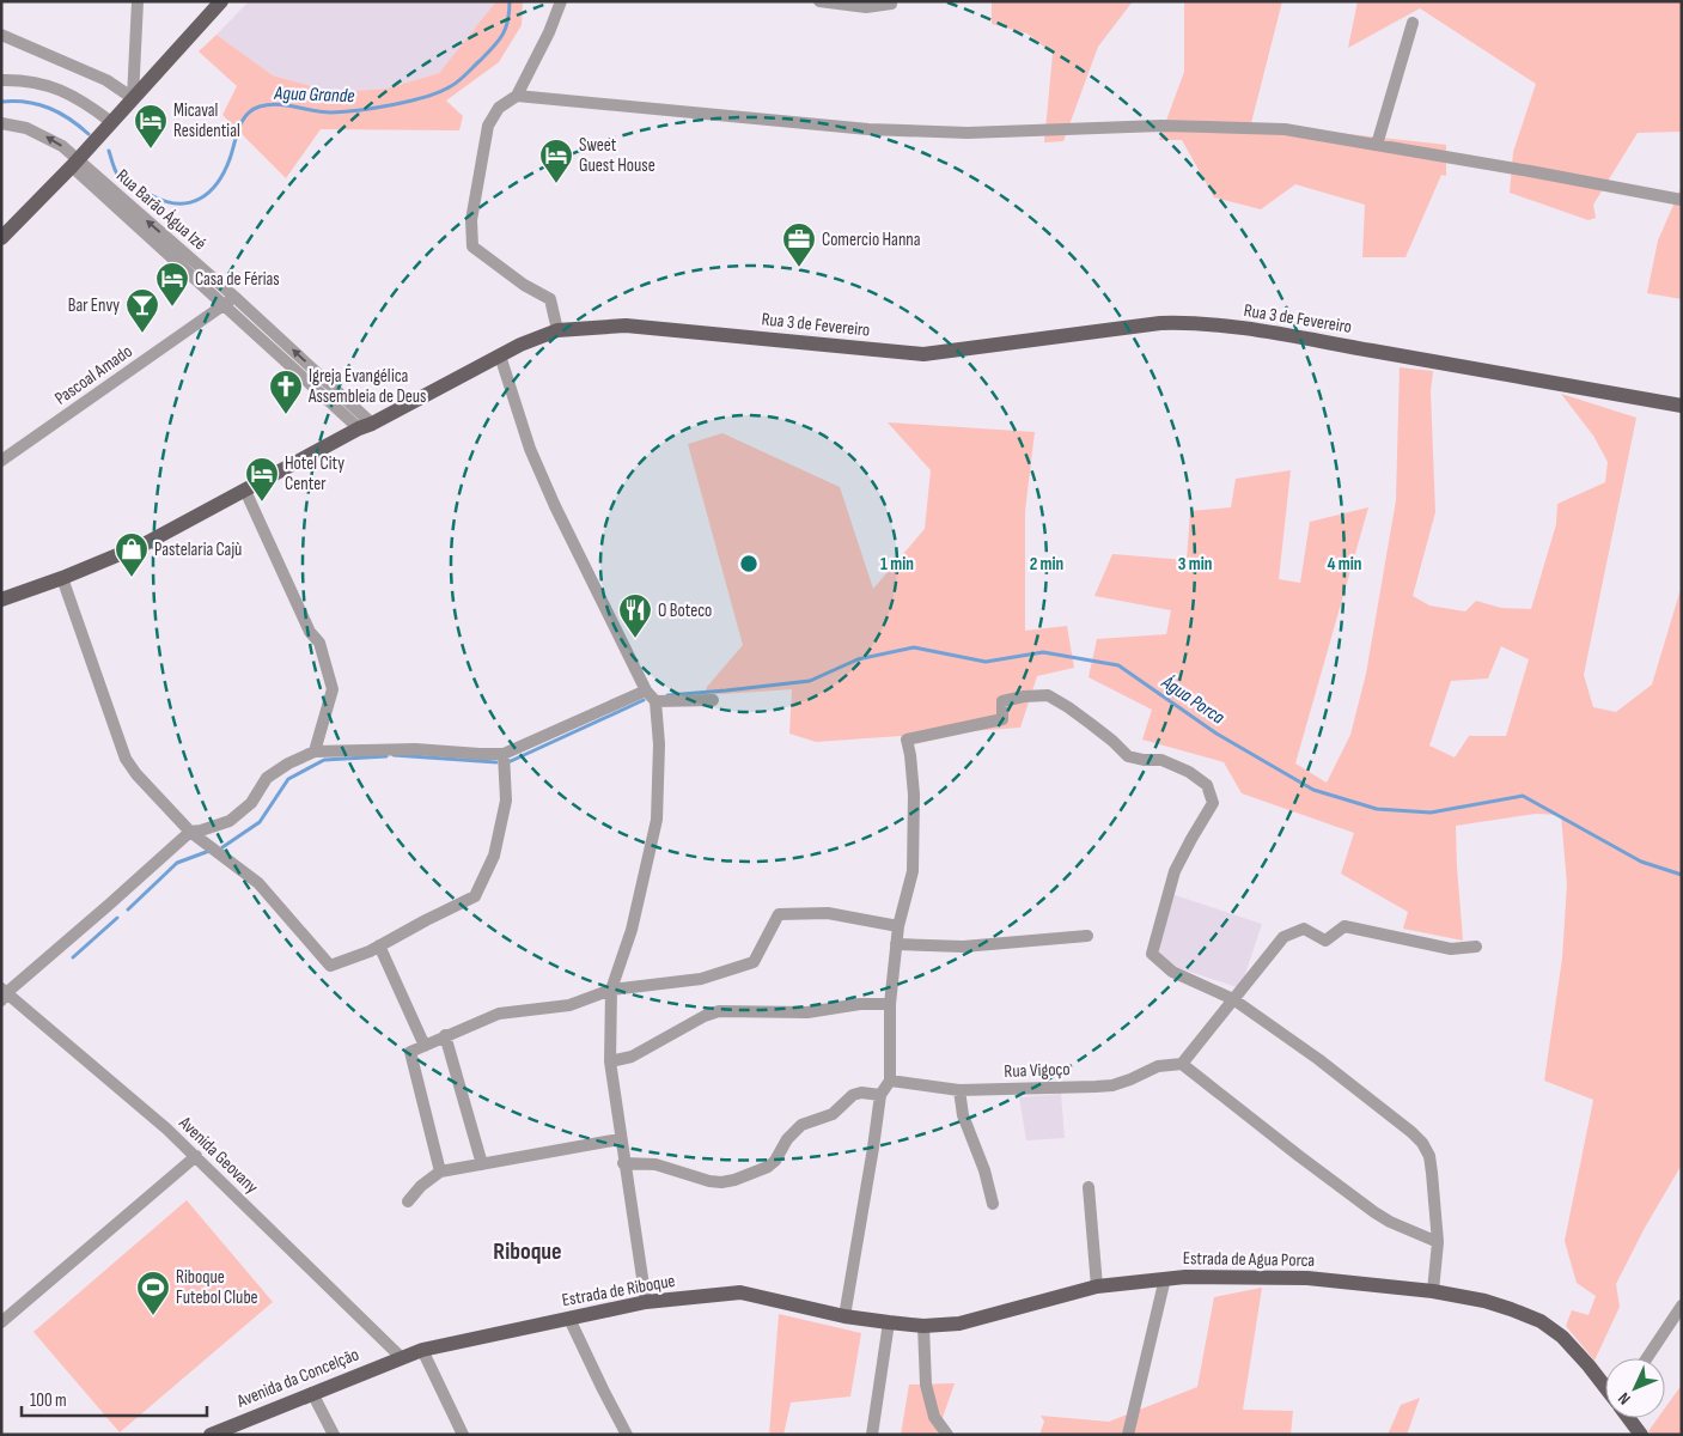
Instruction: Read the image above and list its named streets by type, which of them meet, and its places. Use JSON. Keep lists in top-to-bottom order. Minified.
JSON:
{"streets":{"main road":["Rua 3 de Fevereiro","Estrada de Agua Porca","Estrada de Riboque","Avenida da Concelção"],"street":["Rua Barão Água Izé","Pascoal Amado","Rua Vigoço","Avenida Geovany"]},"crossings":[["Rua Barão Água Izé","Rua 3 de Fevereiro"],["Rua Barão Água Izé","Pascoal Amado"],["Avenida Geovany","Estrada de Riboque"],["Avenida Geovany","Avenida da Concelção"],["Estrada de Agua Porca","Estrada de Riboque"],["Estrada de Riboque","Avenida da Concelção"]],"districts":["Riboque"],"water":["Agua Grande","Água Porca"],"places":{"hotel":["Micaval Residential","Sweet Guest House","Casa de Férias","Hotel City Center"],"office":["Comercio Hanna"],"bar":["Bar Envy"],"church":["Igreja Evangélica Assembleia de Deus"],"shop":["Pastelaria Cajù"],"restaurant":["O Boteco"],"sports":["Riboque Futebol Clube"]},"scale_bar":"100 m","north":"bottom left","rings":["1 min","2 min","3 min","4 min"]}
